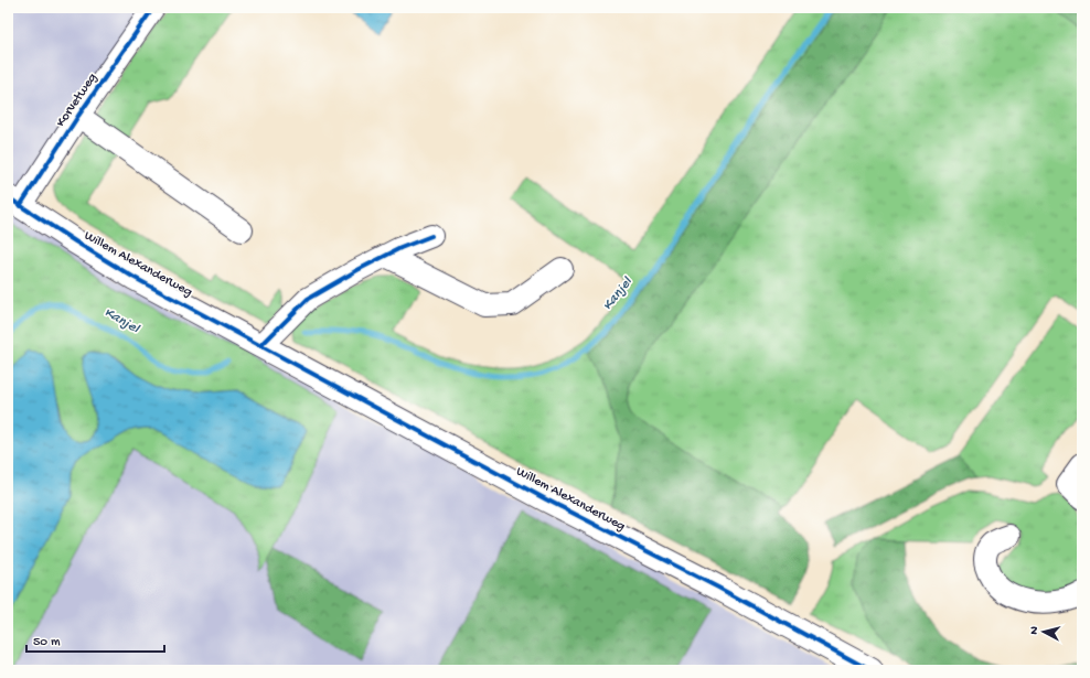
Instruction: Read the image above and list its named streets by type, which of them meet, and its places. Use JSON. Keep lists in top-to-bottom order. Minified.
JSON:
{"streets":{"street":["Korvetweg","Willem Alexanderweg"]},"crossings":[["Korvetweg","Willem Alexanderweg"]],"water":["Kanjel"],"scale_bar":"50 m","north":"left"}
